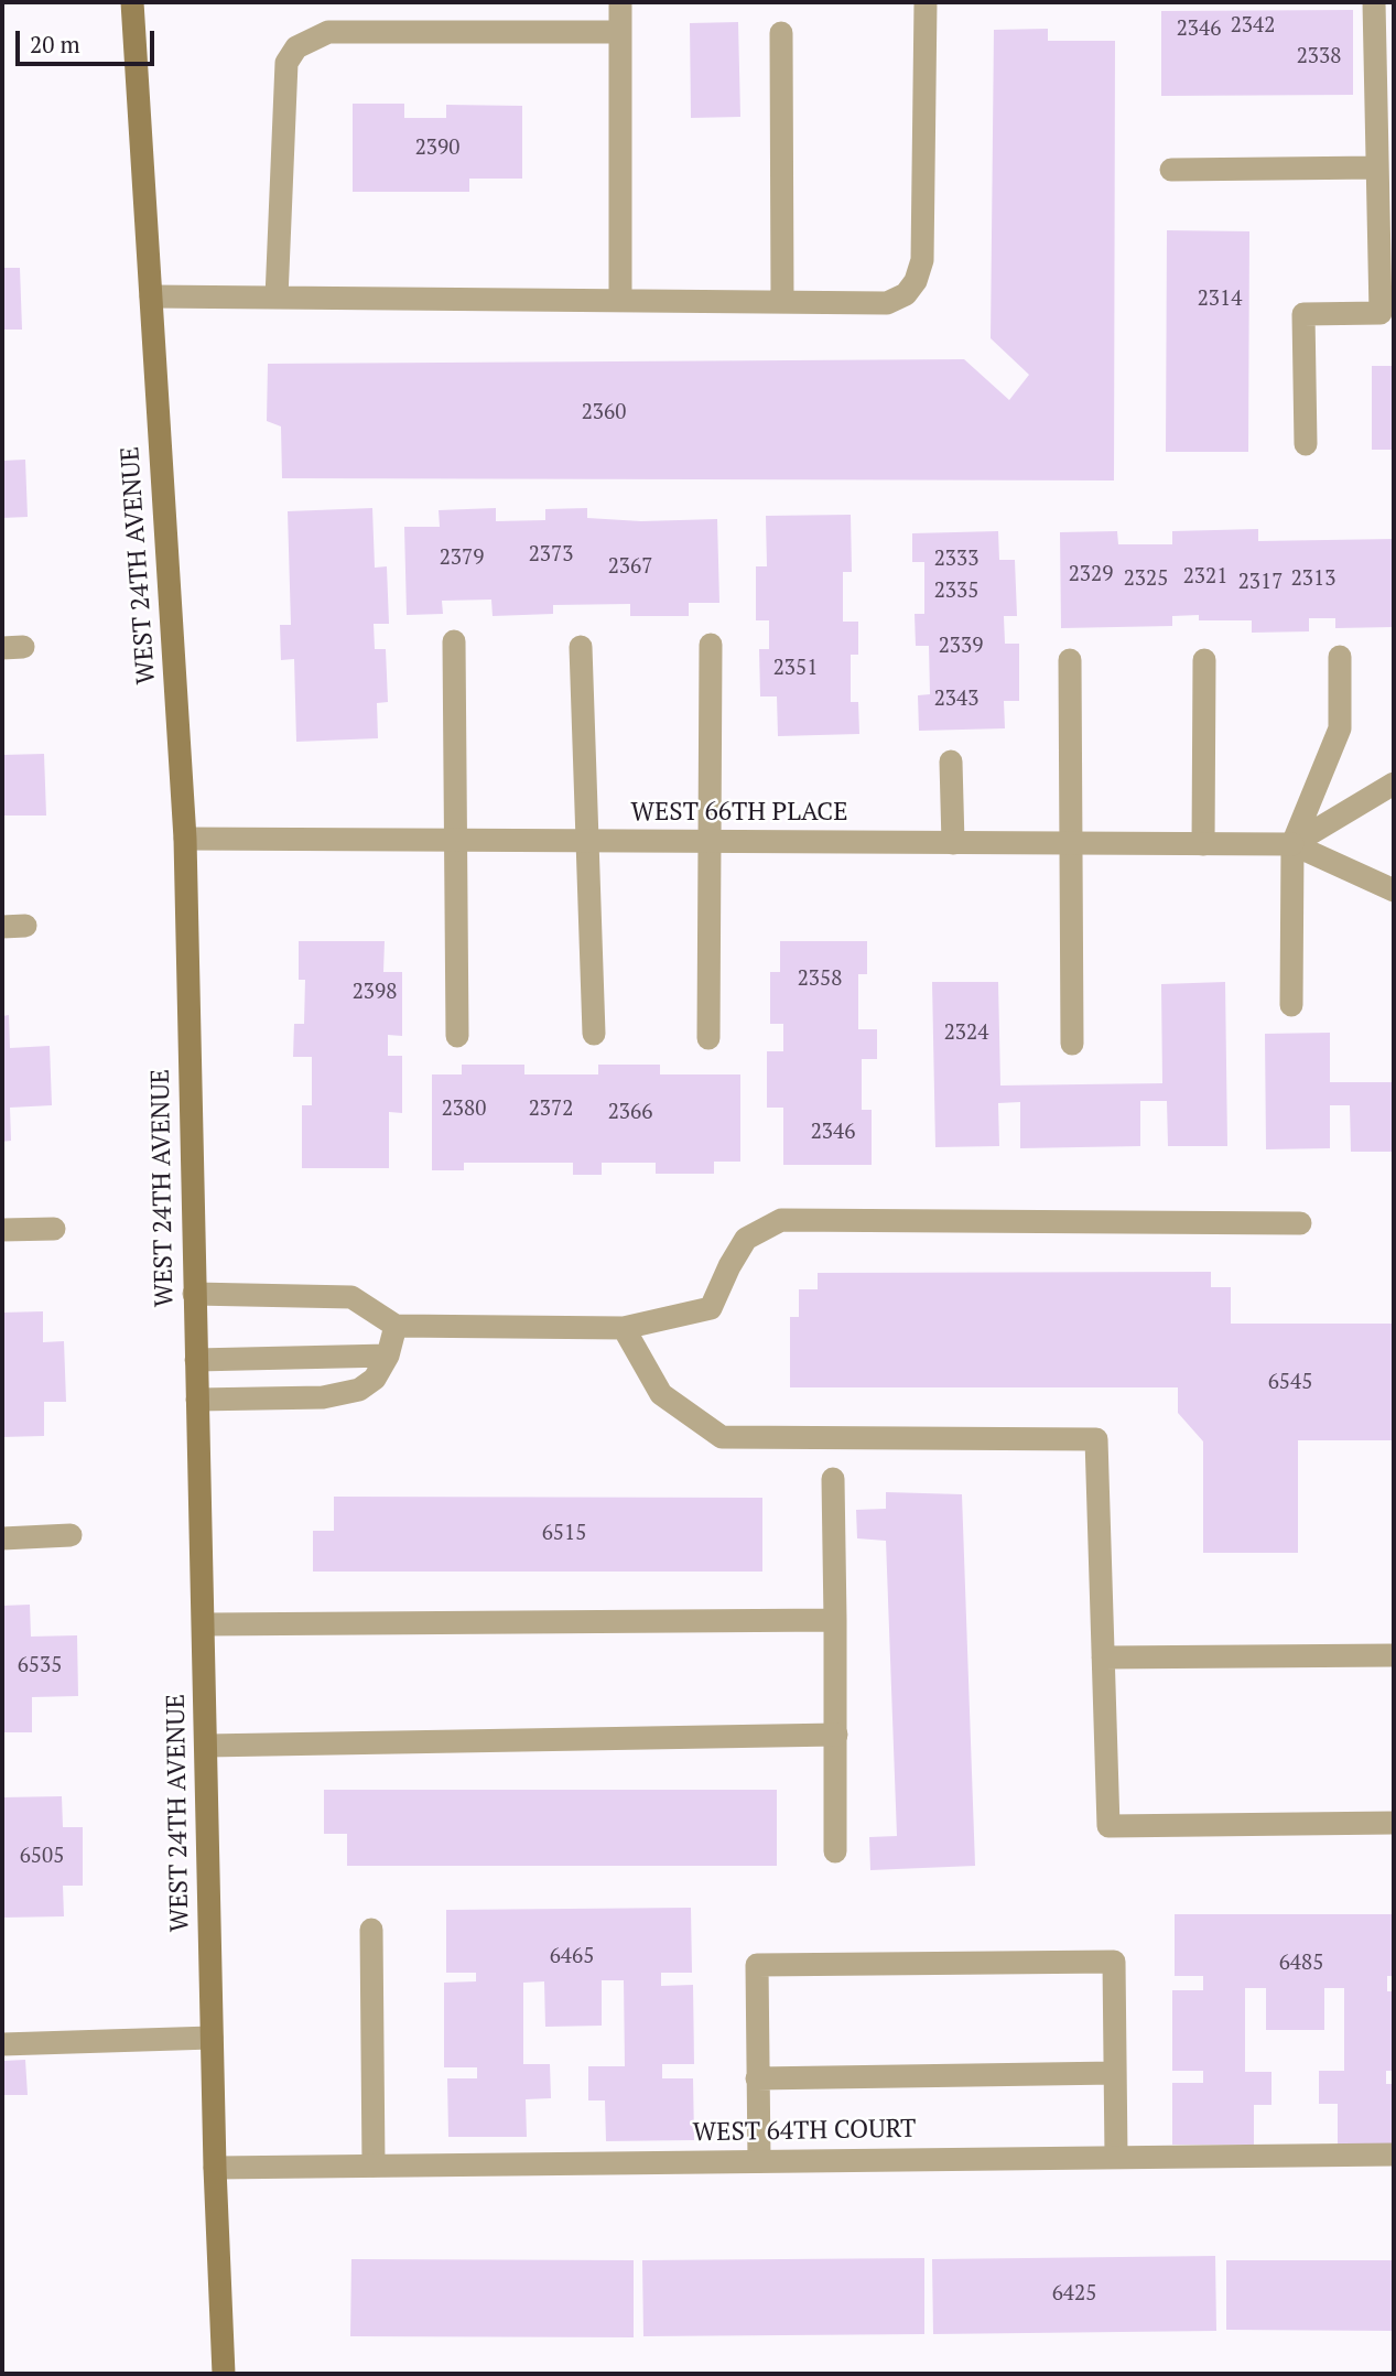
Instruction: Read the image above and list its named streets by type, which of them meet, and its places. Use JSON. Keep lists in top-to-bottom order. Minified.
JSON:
{"streets":{"street":["WEST 24TH AVENUE","WEST 66TH PLACE","WEST 64TH COURT"]},"crossings":[["WEST 24TH AVENUE","WEST 66TH PLACE"],["WEST 24TH AVENUE","WEST 64TH COURT"]],"house_numbers":["2342","2346","2338","2390","2314","2360","2373","2379","2333","2367","2329","2321","2325","2313","2317","2335","2339","2351","2343","2358","2398","2324","2380","2372","2366","2346","6545","6515","6535","6505","6465","6485","6425"],"scale_bar":"20 m"}
